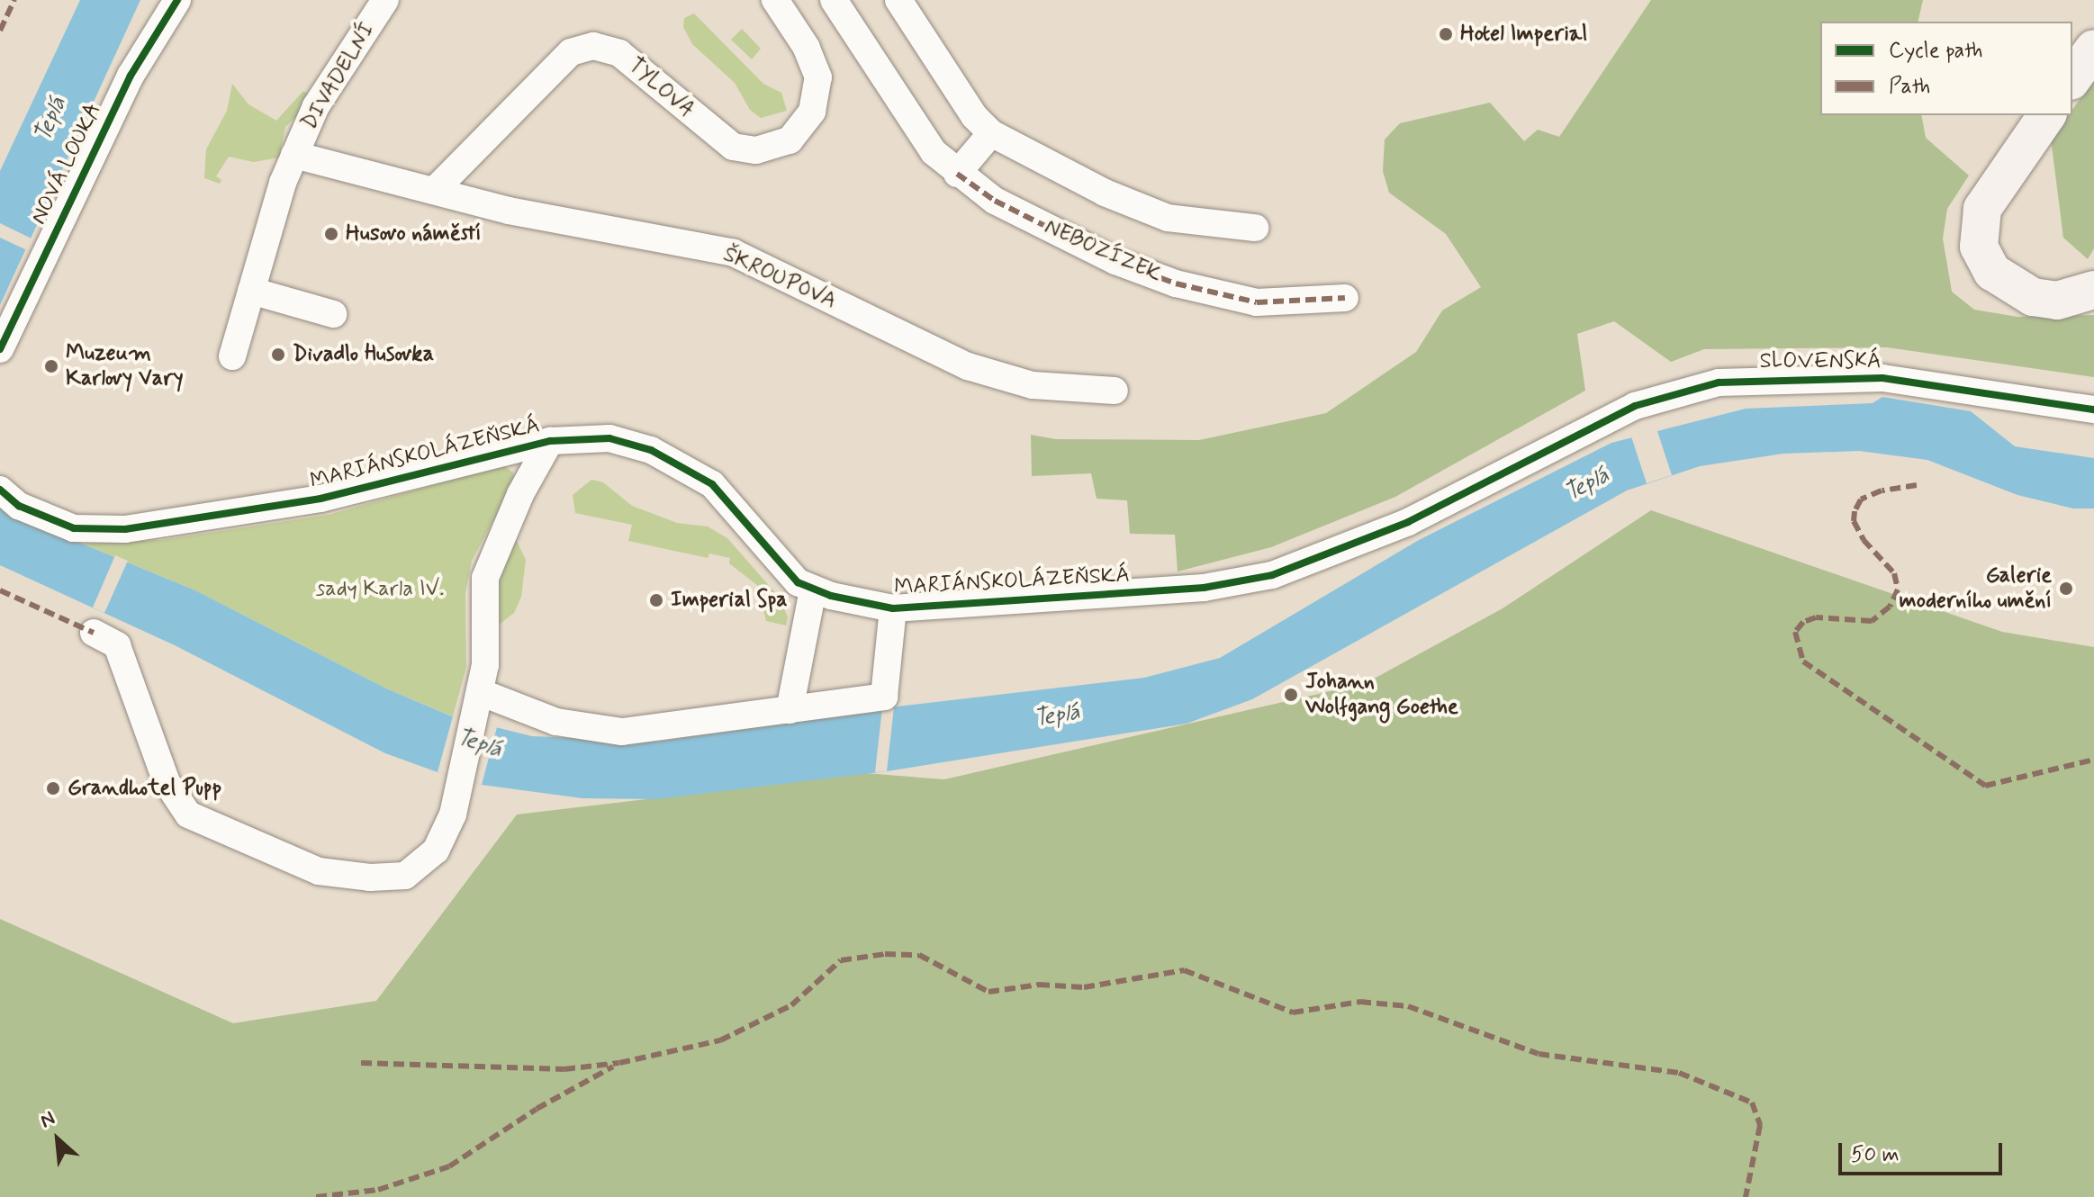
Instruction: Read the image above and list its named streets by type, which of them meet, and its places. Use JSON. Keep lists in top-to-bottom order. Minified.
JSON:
{"streets":{"street":["DIVADELNÍ","TYLOVA","NOVÁ LOUKA","NEBOZÍZEK","ŠKROUPOVA","SLOVENSKÁ","MARIÁNSKOLÁZEŇSKÁ"]},"crossings":[["TYLOVA","ŠKROUPOVA"],["SLOVENSKÁ","MARIÁNSKOLÁZEŇSKÁ"]],"water":["Teplá"],"parks":["sady Karla IV."],"places":["Hotel Imperial","Husovo náměstí","Divadlo Husovka","Muzeum Karlovy Vary","Galerie moderního umění","Imperial Spa","Johann Wolfgang Goethe","Grandhotel Pupp"],"legend":["Cycle path","Path"],"scale_bar":"50 m","north":"top left"}
